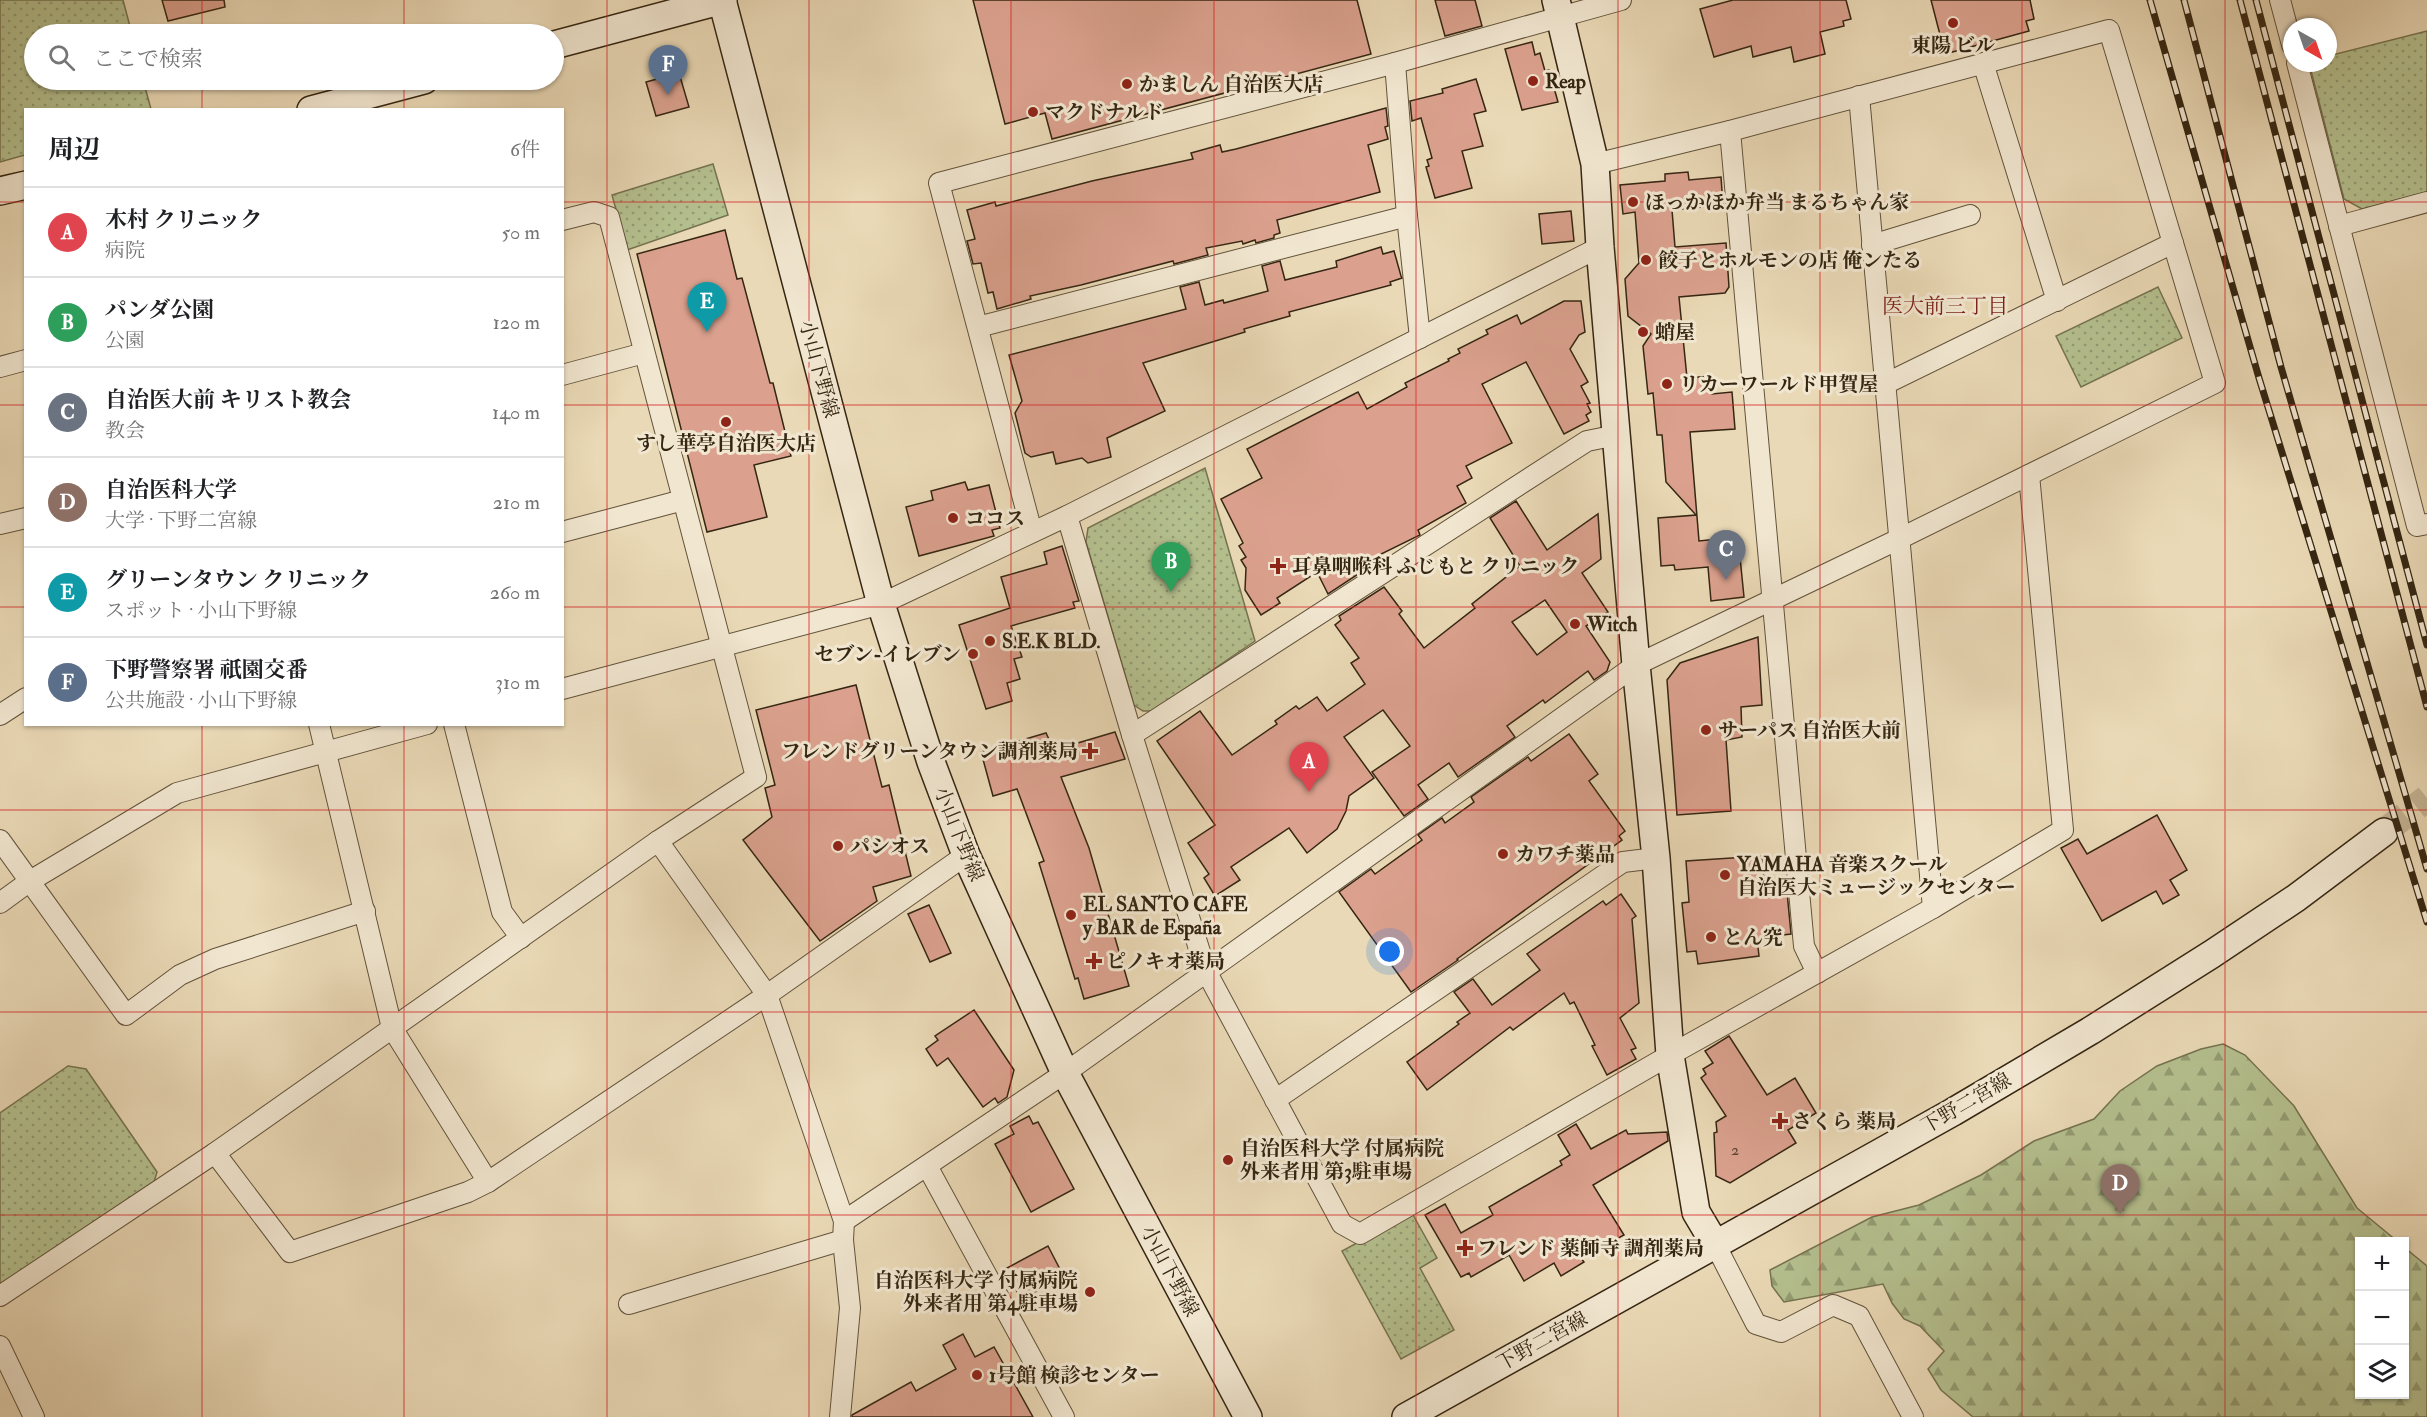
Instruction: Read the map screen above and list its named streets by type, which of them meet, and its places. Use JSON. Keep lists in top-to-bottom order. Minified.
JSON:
{"streets":{"main road":["小山下野線","下野二宮線"]},"districts":["医大前三丁目"],"places":{"other":["東陽 ビル","Reap","かましん 自治医大店","マクドナルド","ほっかほか弁当 まるちゃん家","餃子とホルモンの店 俺ンたる","蛸屋","リカーワールド甲賀屋","すし華亭自治医大店","ココス","Witch","S.E.K BLD.","セブン-イレブン","サーパス 自治医大前","パシオス","カワチ薬品","YAMAHA 音楽スクール 自治医大ミュージックセンター","EL SANTO CAFE y BAR de España","とん究","自治医科大学 付属病院 外来者用 第3駐車場","自治医科大学 付属病院 外来者用 第4駐車場","1号館 検診センター"],"health":["耳鼻咽喉科 ふじもと クリニック","フレンドグリーンタウン調剤薬局","ピノキオ薬局","さくら 薬局","フレンド 薬師寺 調剤薬局"]},"house_numbers":["2"],"north":"bottom right","page":{"search":"ここで検索","pins":["F","E","C","B","A","D"],"heading":["周辺","6件"],"list":[{"mark":"A","name":"木村 クリニック","note":"病院","value":"50 m"},{"mark":"B","name":"パンダ公園","note":"公園","value":"120 m"},{"mark":"C","name":"自治医大前 キリスト教会","note":"教会","value":"140 m"},{"mark":"D","name":"自治医科大学","note":"大学 · 下野二宮線","value":"210 m"},{"mark":"E","name":"グリーンタウン クリニック","note":"スポット · 小山下野線","value":"260 m"},{"mark":"F","name":"下野警察署 祇園交番","note":"公共施設 · 小山下野線","value":"310 m"}],"map_buttons":["+","−"]}}
